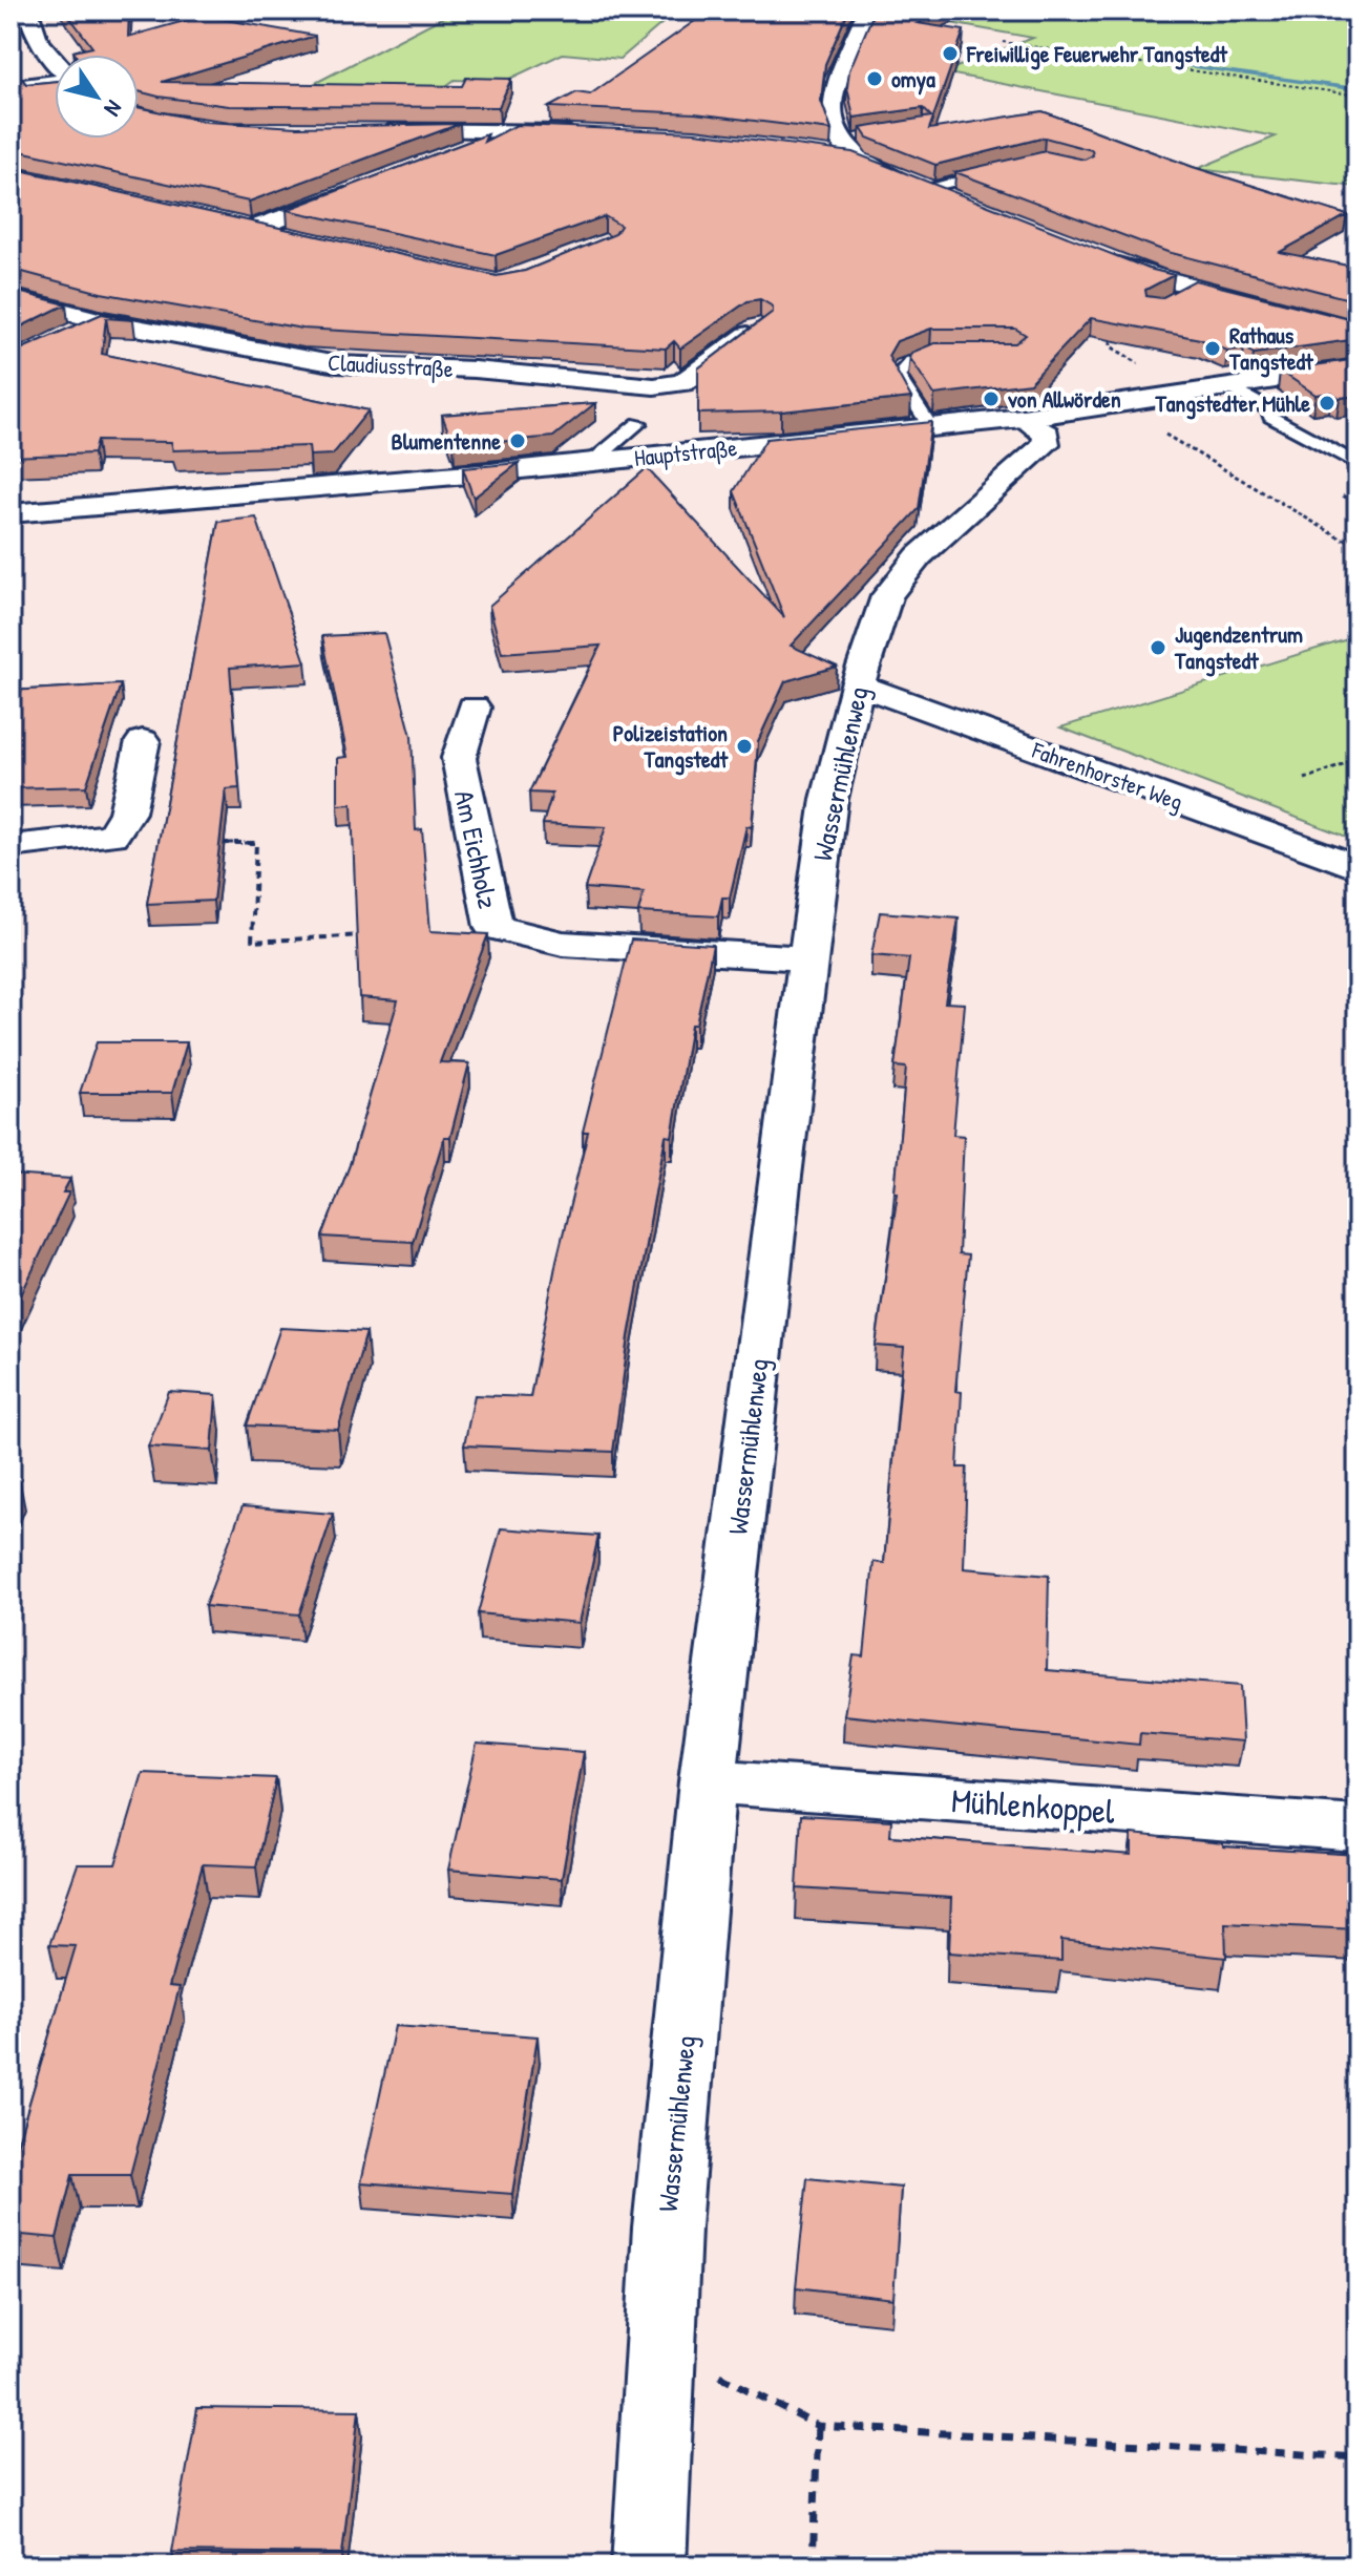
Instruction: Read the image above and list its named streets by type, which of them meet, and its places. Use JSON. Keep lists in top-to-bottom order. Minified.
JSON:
{"streets":{"street":["Claudiusstraße","Hauptstraße","Wassermühlenweg","Fahrenhorster Weg","Am Eichholz","Mühlenkoppel"]},"crossings":[["Hauptstraße","Wassermühlenweg"],["Wassermühlenweg","Fahrenhorster Weg"],["Wassermühlenweg","Am Eichholz"],["Wassermühlenweg","Mühlenkoppel"]],"places":["Freiwillige Feuerwehr Tangstedt","omya","Rathaus Tangstedt","von Allwörden","Tangstedter Mühle","Blumentenne","Jugendzentrum Tangstedt","Polizeistation Tangstedt"],"north":"bottom right"}
